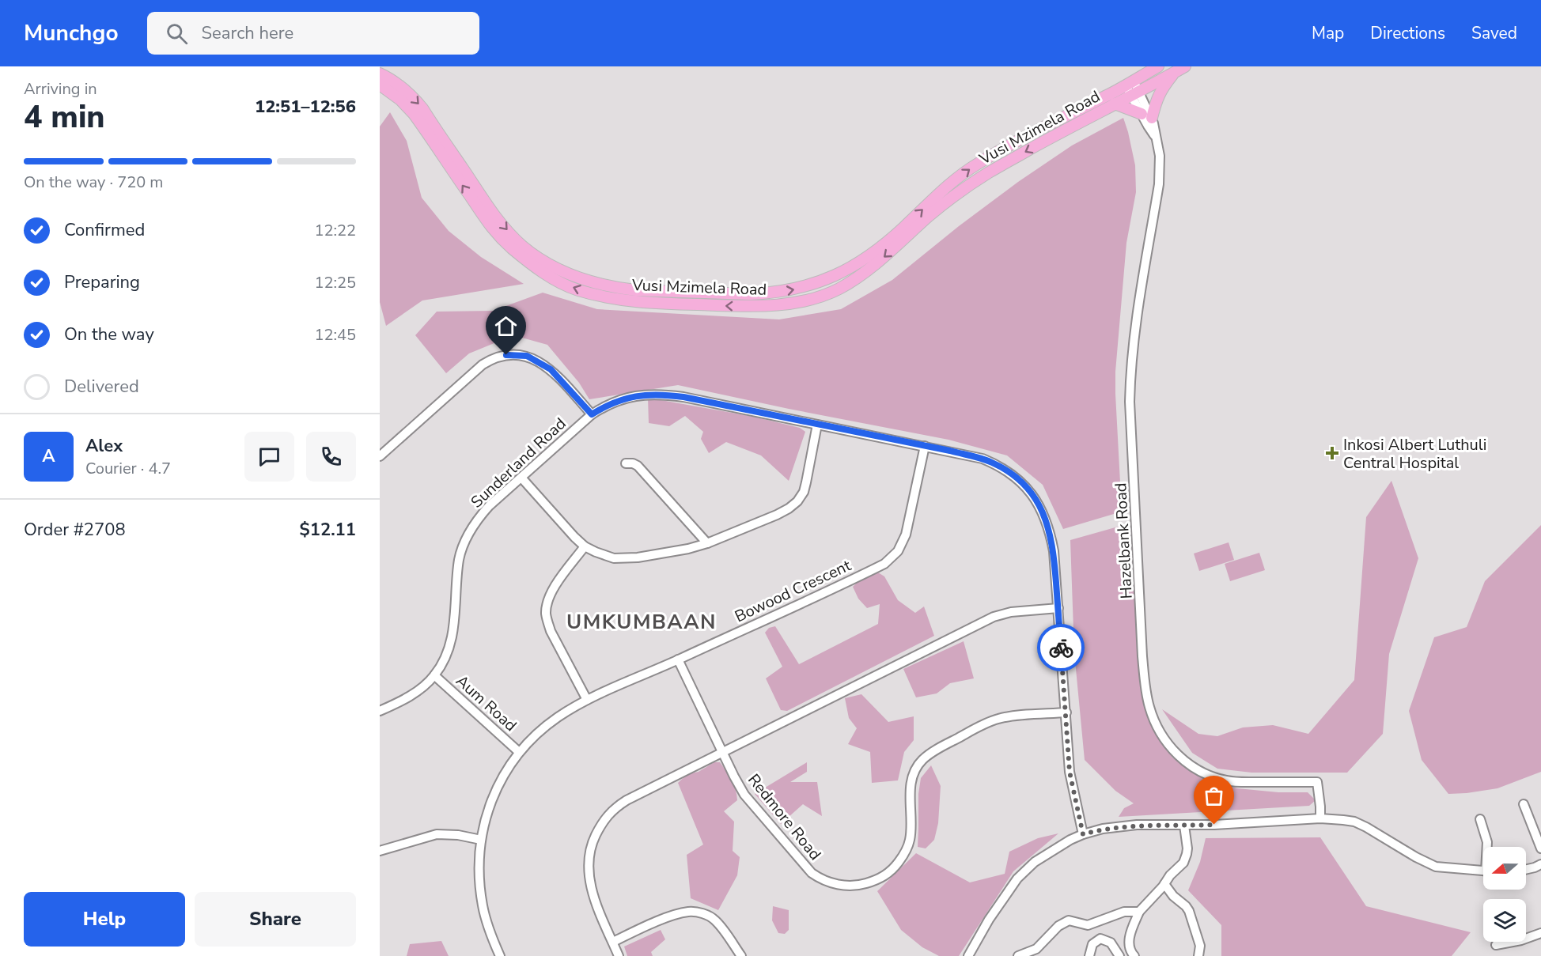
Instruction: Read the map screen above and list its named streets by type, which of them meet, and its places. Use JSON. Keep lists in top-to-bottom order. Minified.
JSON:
{"streets":{"main road":["Vusi Mzimela Road"],"street":["Sunderland Road","Hazelbank Road","Bowood Crescent","Aum Road","Redmore Road"]},"crossings":[["Vusi Mzimela Road","Hazelbank Road"],["Sunderland Road","Bowood Crescent"],["Sunderland Road","Aum Road"],["Sunderland Road","Redmore Road"],["Bowood Crescent","Aum Road"],["Bowood Crescent","Redmore Road"]],"districts":["UMKUMBAAN"],"places":{"health":["Inkosi Albert Luthuli Central Hospital"]},"north":"left","page":{"header":"Munchgo","search":"Search here","nav":["Map","Directions","Saved"],"heading":["4 min","Arriving in","12:51–12:56"],"panel":["Alex","Courier · 4.7","Order #2708","$12.11"],"bar":"On the way · 720 m","list":[["Confirmed","12:22"],["Preparing","12:25"],["On the way","12:45"],"Delivered"],"round":"A","buttons":["Help","Share"]}}
